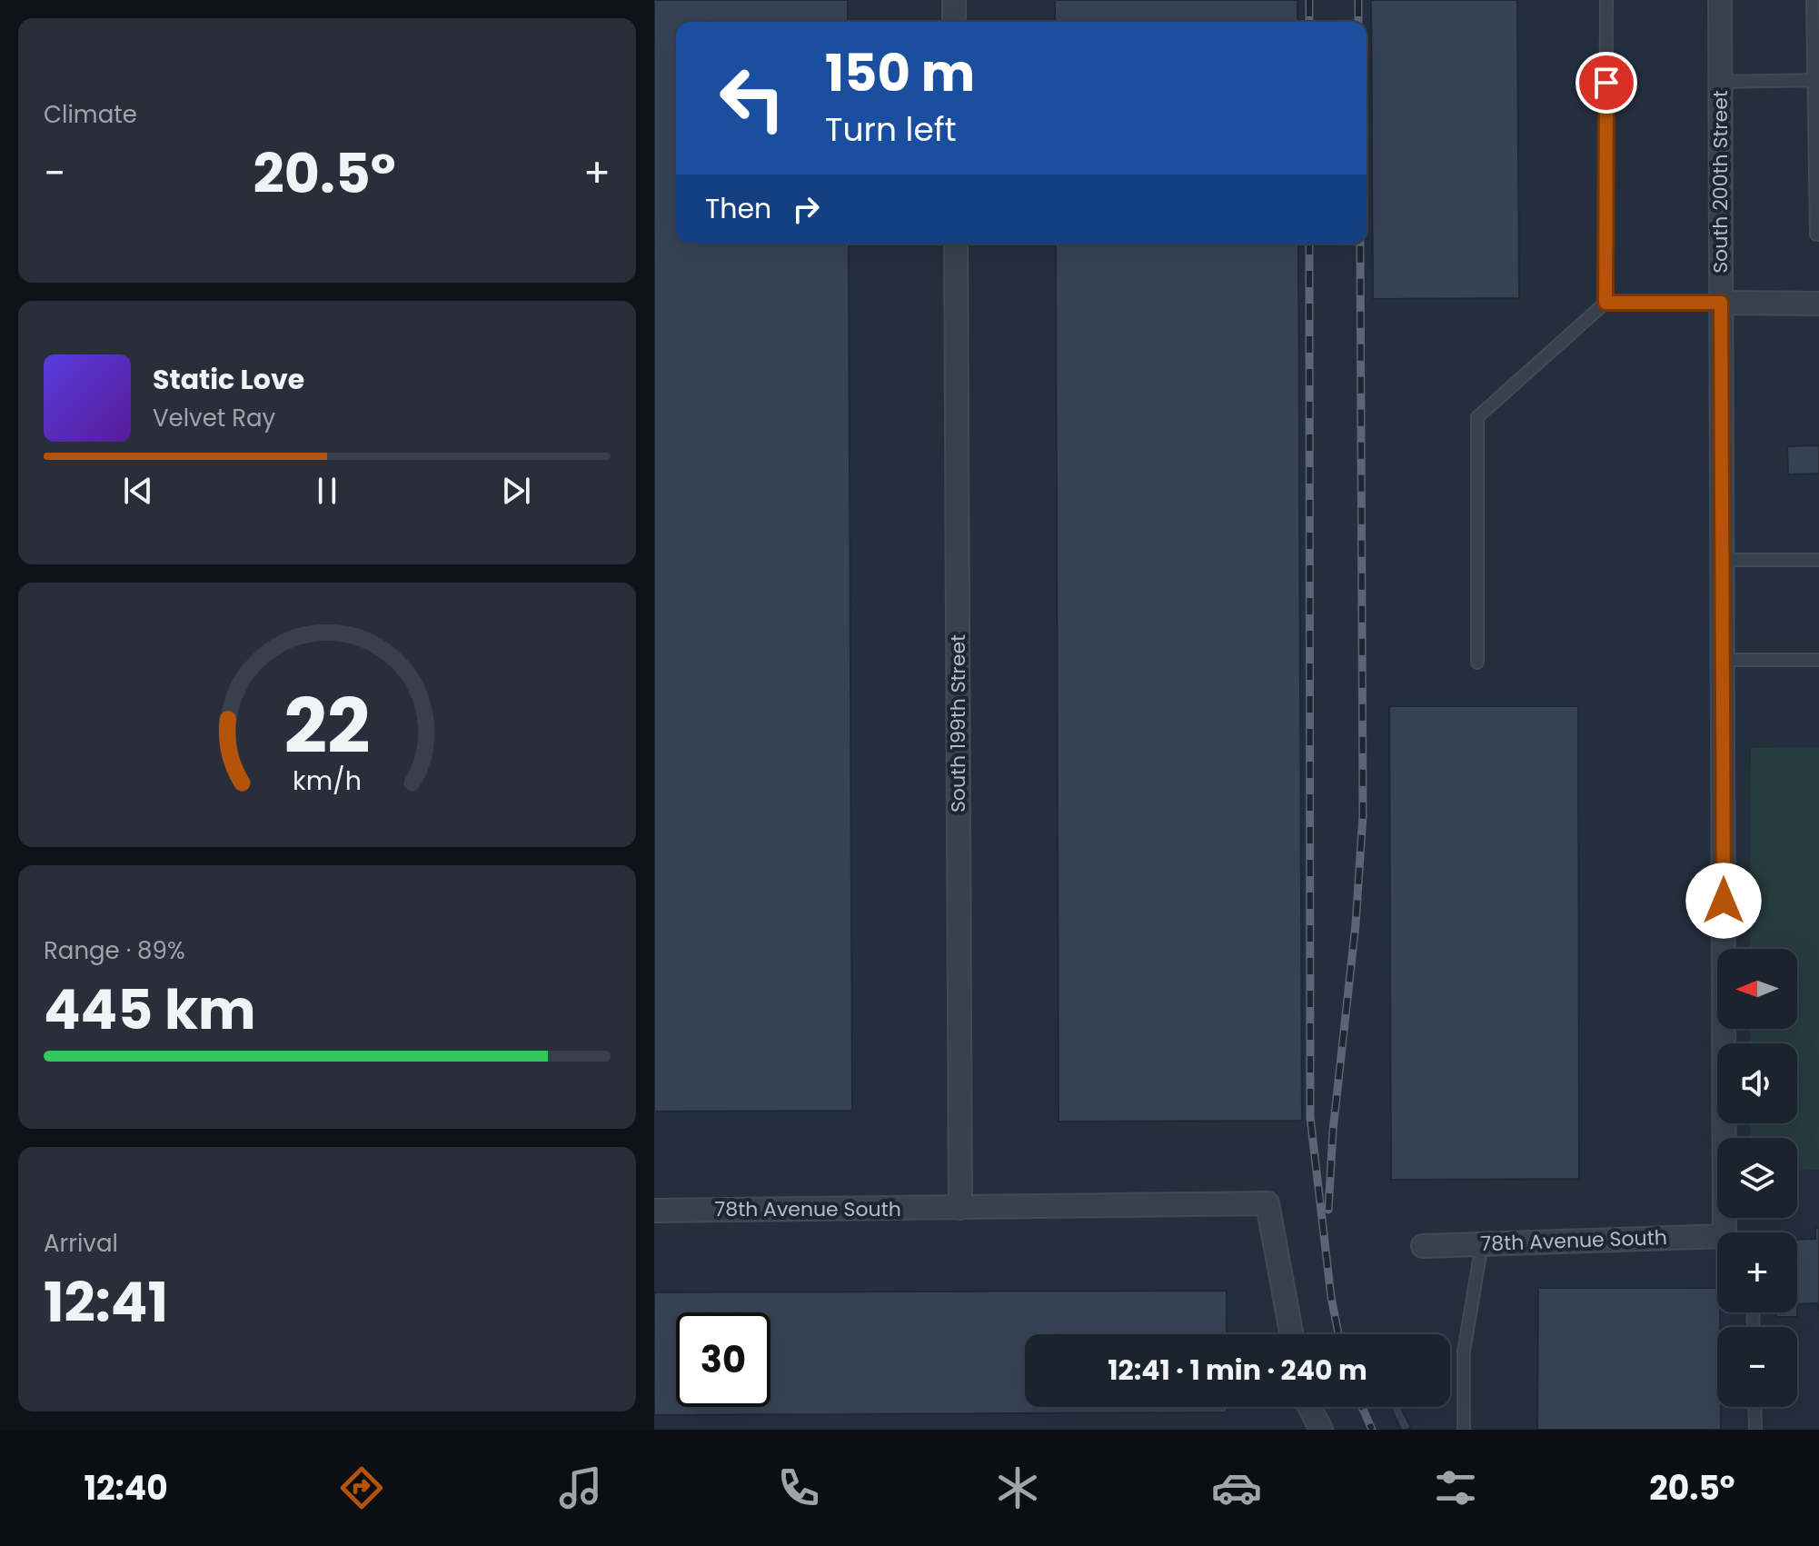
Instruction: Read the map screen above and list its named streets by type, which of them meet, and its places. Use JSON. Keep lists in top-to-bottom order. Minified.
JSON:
{"streets":{"street":["South 200th Street","South 199th Street","78th Avenue South"]},"crossings":[["South 199th Street","78th Avenue South"]],"north":"left","page":{"tile":["Climate",["Range · 89%","445 km"],["Arrival","12:41"]],"turn":["150 m","Turn left"],"heat":["−","20.5°","+"],"then":"Then","song":["Static Love","Velvet Ray"],"map_buttons":["+","−"],"limit":"30","trip":"12:41 · 1 min · 240 m","tabs":["12:40","20.5°"],"gauge":["22","km/h"]}}
